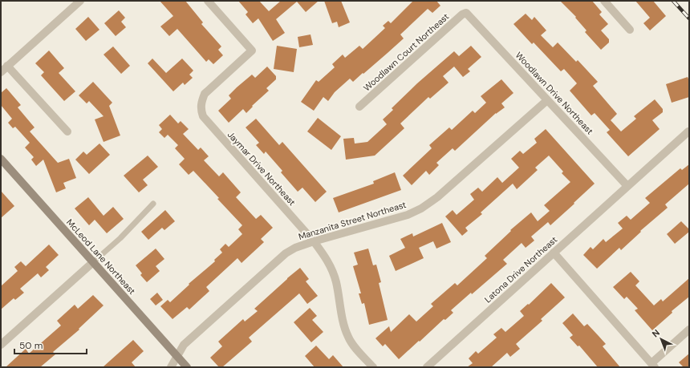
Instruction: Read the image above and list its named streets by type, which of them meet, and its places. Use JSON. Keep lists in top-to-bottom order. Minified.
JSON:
{"streets":{"street":["Woodlawn Court Northeast","Woodlawn Drive Northeast","Jaymar Drive Northeast","Manzanita Street Northeast","McLeod Lane Northeast","Latona Drive Northeast"]},"crossings":[["Woodlawn Court Northeast","Woodlawn Drive Northeast"],["Woodlawn Drive Northeast","Manzanita Street Northeast"],["Woodlawn Drive Northeast","Latona Drive Northeast"],["Jaymar Drive Northeast","Manzanita Street Northeast"],["Manzanita Street Northeast","McLeod Lane Northeast"]],"scale_bar":"50 m","north":"top left"}
